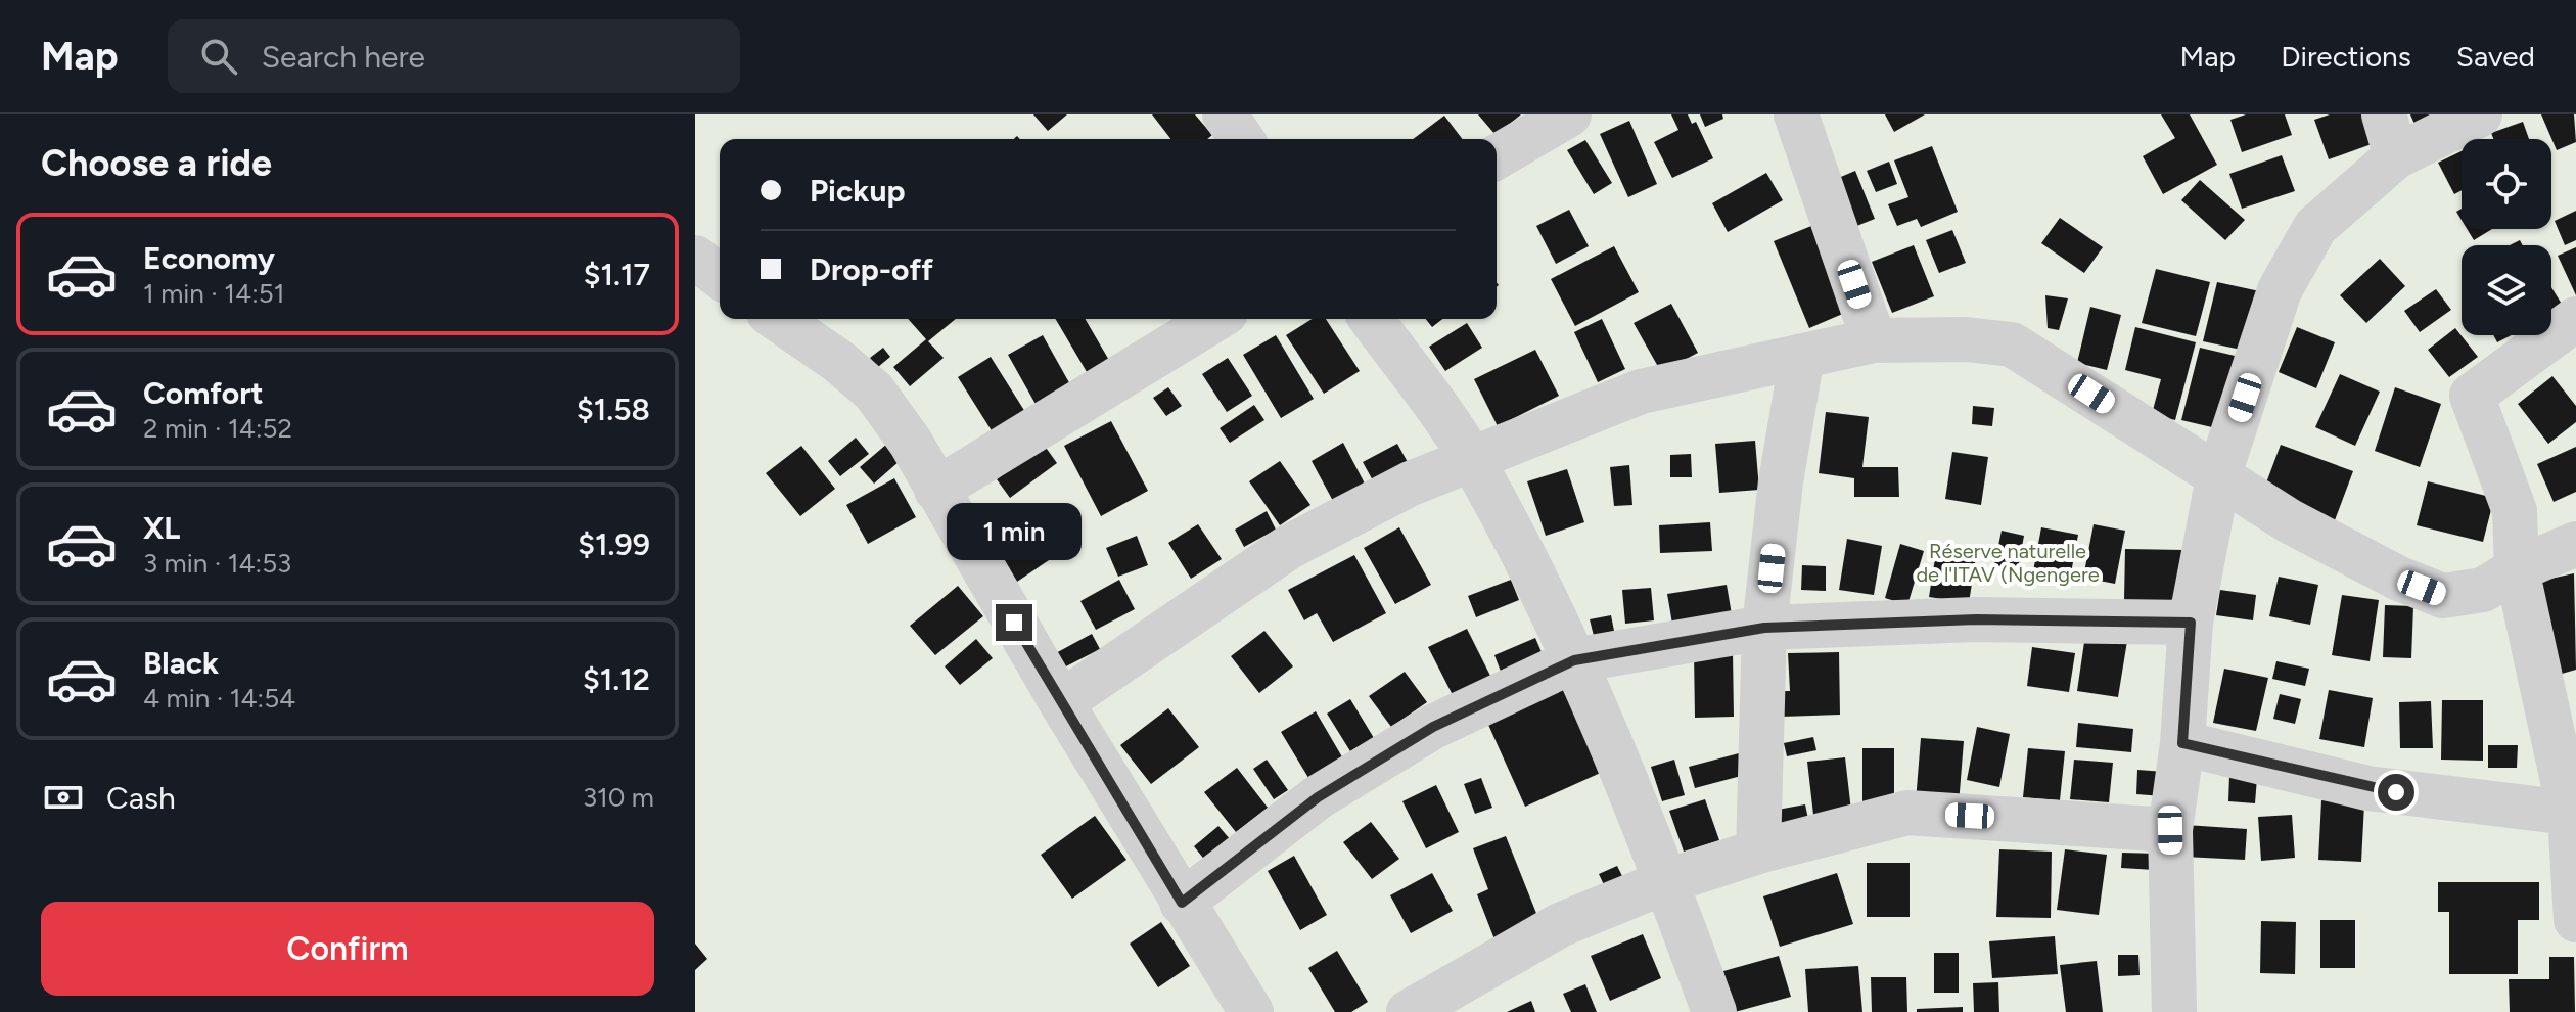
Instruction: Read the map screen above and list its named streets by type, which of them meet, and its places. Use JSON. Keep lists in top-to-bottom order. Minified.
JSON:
{"parks":["Réserve naturelle de l'ITAV (Ngengere"],"page":{"header":"Map","search":"Search here","nav":["Map","Directions","Saved"],"heading":"Choose a ride","banner":["Pickup","Drop-off"],"list":[{"name":"Economy","note":"1 min · 14:51","value":"$1.17"},{"name":"Comfort","note":"2 min · 14:52","value":"$1.58"},{"name":"XL","note":"3 min · 14:53","value":"$1.99"},{"name":"Black","note":"4 min · 14:54","value":"$1.12"}],"bubble":"1 min","pay":["Cash","310 m"],"buttons":"Confirm"}}
